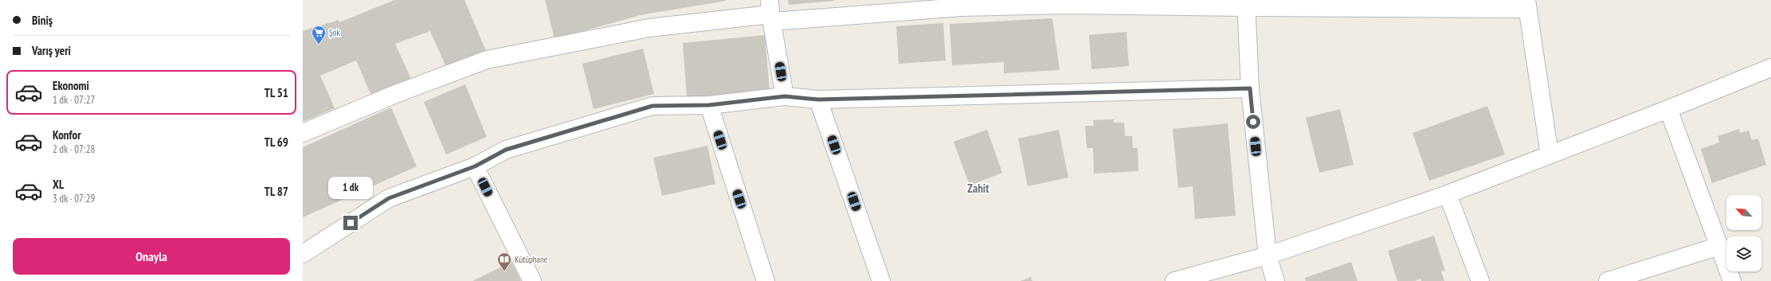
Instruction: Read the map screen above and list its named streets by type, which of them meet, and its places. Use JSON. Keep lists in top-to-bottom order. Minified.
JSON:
{"districts":["Zahit"],"places":{"supermarket":["Şok"],"library":["Kütüphane"]},"north":"top left","page":{"banner":["Biniş","Varış yeri"],"list":[{"name":"Ekonomi","note":"1 dk · 07:27","value":"TL 51"},{"name":"Konfor","note":"2 dk · 07:28","value":"TL 69"},{"name":"XL","note":"3 dk · 07:29","value":"TL 87"}],"bubble":"1 dk","buttons":"Onayla"}}
